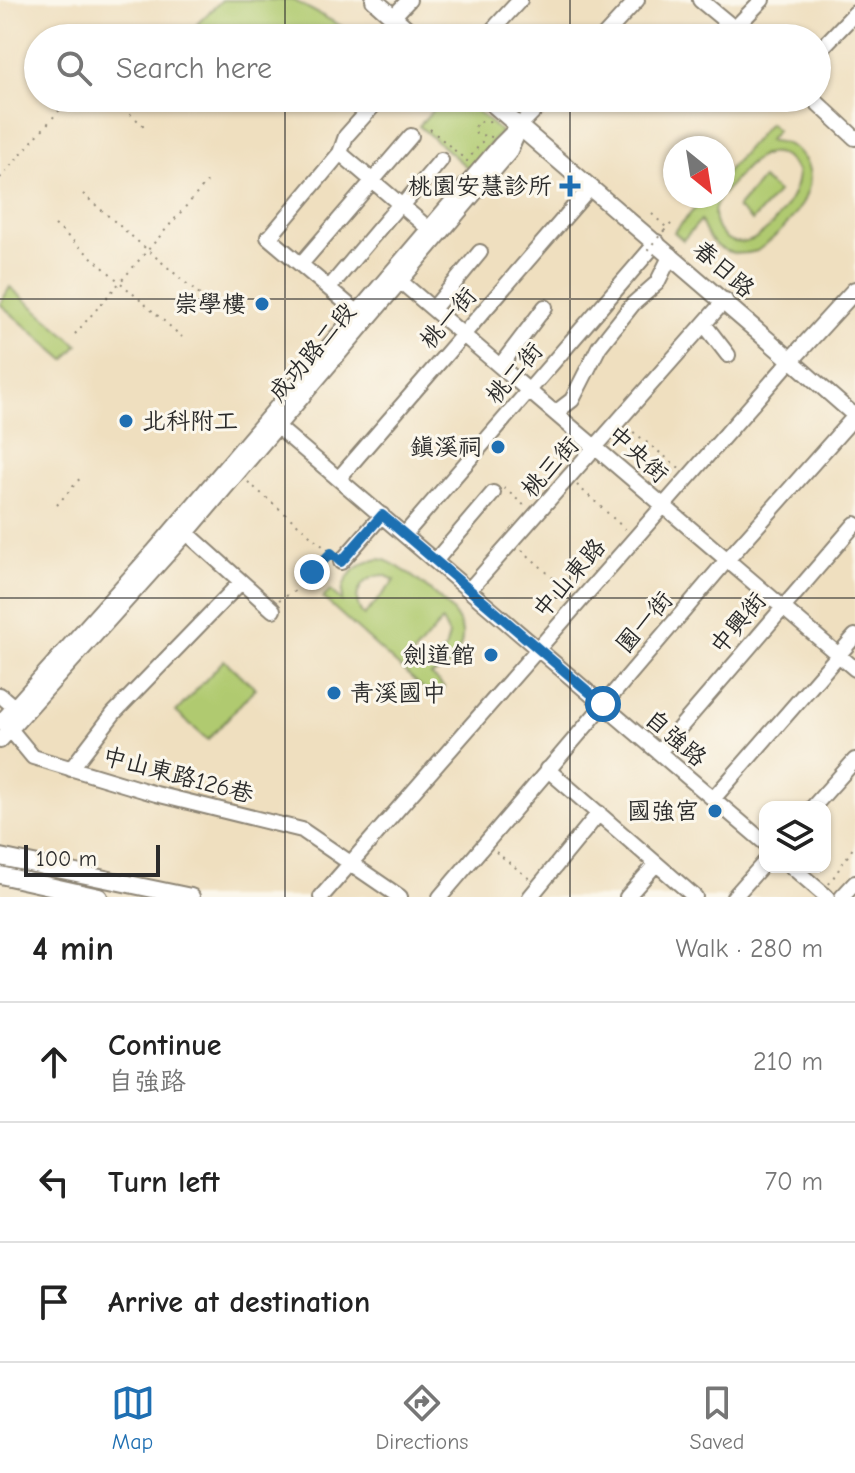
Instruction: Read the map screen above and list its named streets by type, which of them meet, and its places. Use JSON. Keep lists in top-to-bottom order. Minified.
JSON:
{"streets":{"main road":["春日路","中山東路"],"street":["桃一街","成功路二段","桃二街","中央街","桃三街","園一街","中興街","自強路","中山東路126巷"]},"crossings":[["春日路","桃一街"],["春日路","成功路二段"],["春日路","桃二街"],["春日路","桃三街"],["春日路","中山東路"],["春日路","園一街"],["桃一街","中央街"],["桃一街","自強路"],["成功路二段","中央街"],["成功路二段","自強路"],["成功路二段","中山東路126巷"],["桃二街","中央街"],["桃二街","自強路"],["中央街","桃三街"],["中央街","中山東路"],["中央街","園一街"],["中央街","中興街"],["桃三街","自強路"],["中山東路","自強路"],["中山東路","中山東路126巷"],["園一街","自強路"],["中興街","自強路"]],"places":{"health":["桃園安慧診所"],"other":["崇學樓","北科附工","鎮溪祠","劍道館","青溪國中","國強宮"]},"scale_bar":"100 m","north":"bottom right","page":{"search":"Search here","scale":"100 m","heading":["4 min","Walk · 280 m"],"list":[["Continue","自強路","210 m"],["Turn left","70 m"],"Arrive at destination"],"nav":["Map","Directions","Saved"]}}
